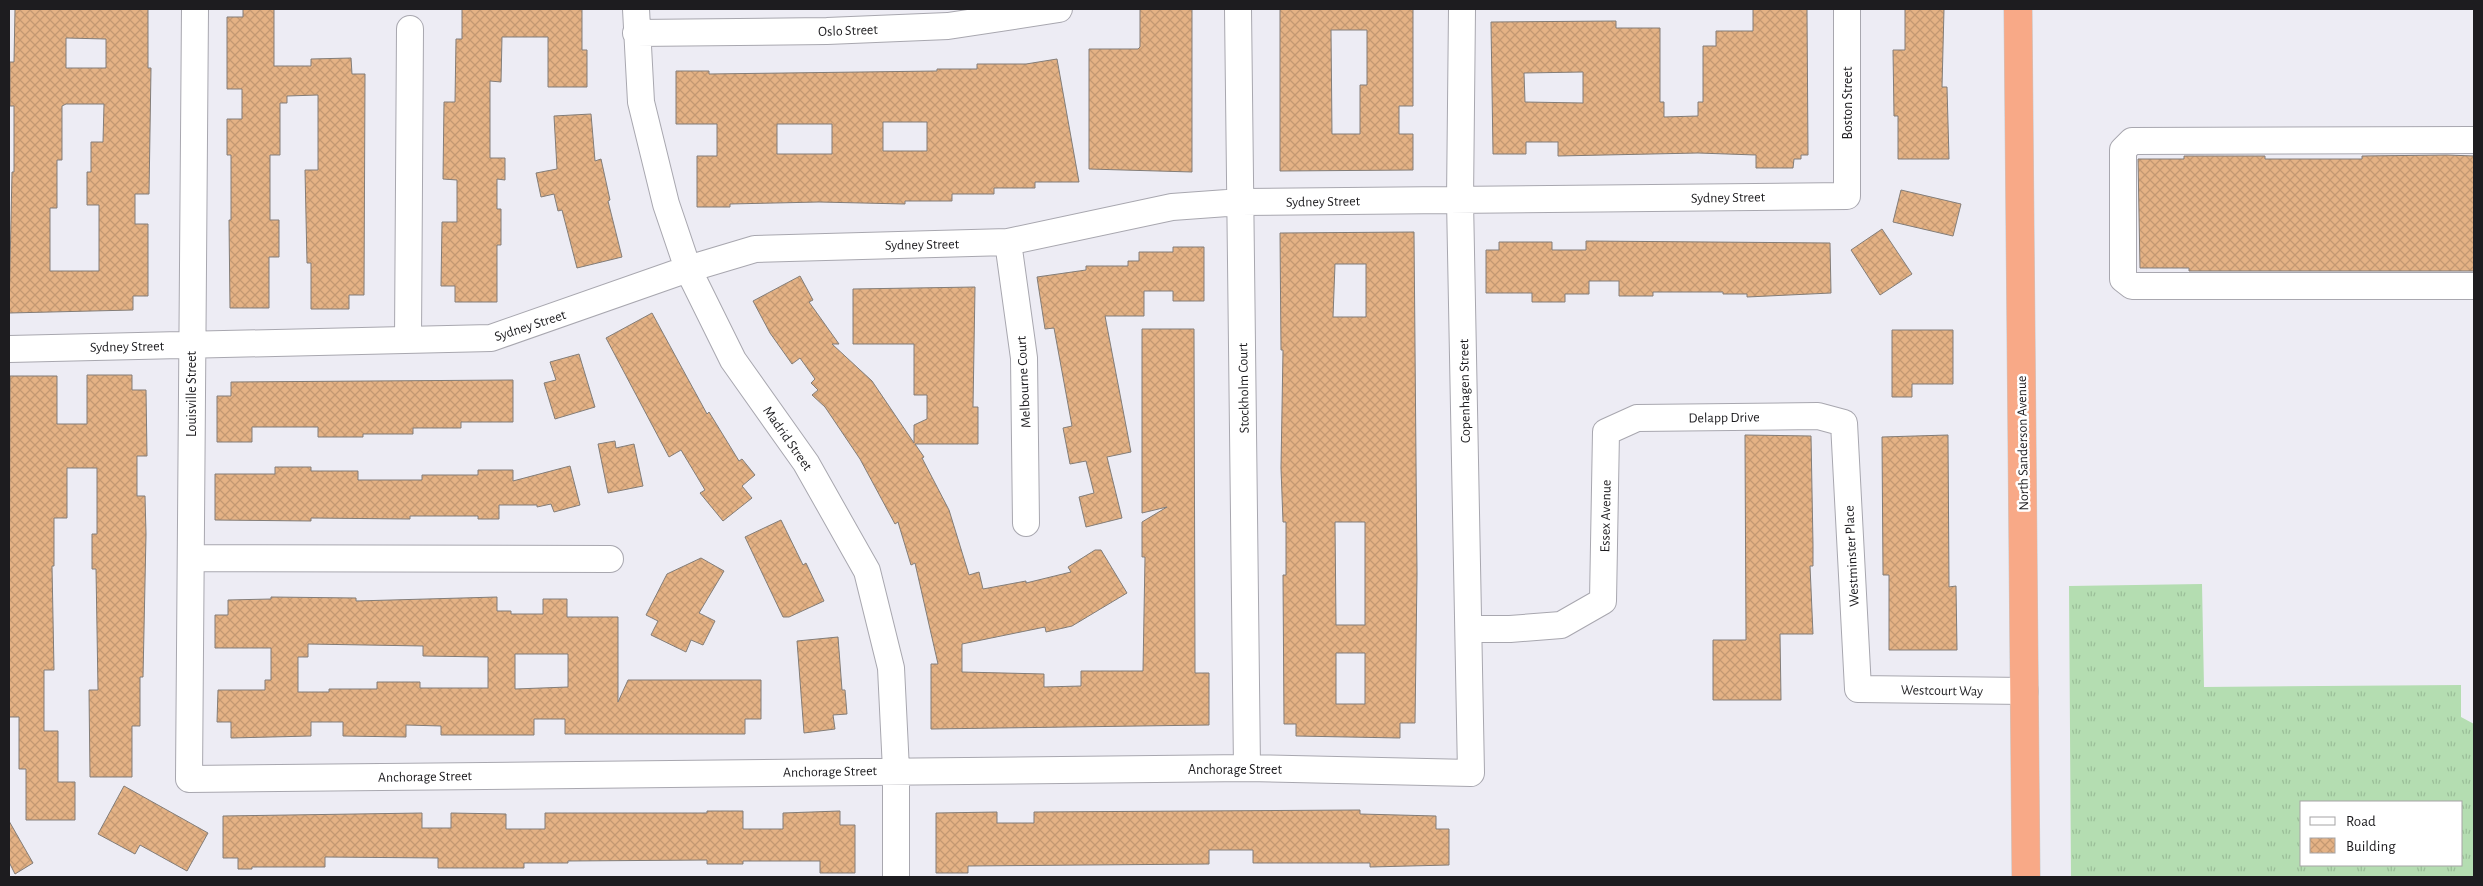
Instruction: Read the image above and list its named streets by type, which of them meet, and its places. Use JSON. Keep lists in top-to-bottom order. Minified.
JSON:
{"streets":{"highway":["North Sanderson Avenue"],"street":["Oslo Street","Boston Street","Sydney Street","Melbourne Court","Stockholm Court","Copenhagen Street","Louisville Street","Delapp Drive","Madrid Street","Essex Avenue","Westminster Place","Westcourt Way","Anchorage Street"]},"crossings":[["Oslo Street","Madrid Street"],["Boston Street","Sydney Street"],["Sydney Street","Melbourne Court"],["Sydney Street","Stockholm Court"],["Sydney Street","Copenhagen Street"],["Sydney Street","Louisville Street"],["Sydney Street","Madrid Street"],["Stockholm Court","Anchorage Street"],["Copenhagen Street","Essex Avenue"],["Copenhagen Street","Anchorage Street"],["Louisville Street","Anchorage Street"],["Delapp Drive","Essex Avenue"],["Delapp Drive","Westminster Place"],["Madrid Street","Anchorage Street"],["North Sanderson Avenue","Westcourt Way"],["Westminster Place","Westcourt Way"]],"legend":["Road","Building"]}
